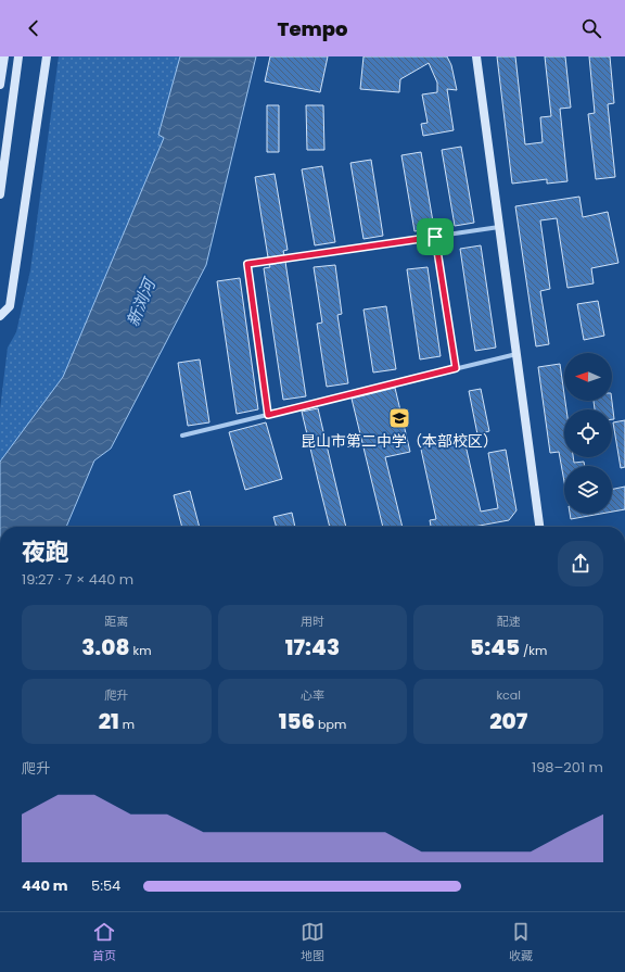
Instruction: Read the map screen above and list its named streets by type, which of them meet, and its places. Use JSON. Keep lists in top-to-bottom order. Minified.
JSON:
{"water":["新浏河"],"places":{"school or university":["昆山市第二中学（本部校区）"]},"north":"left","page":{"header":"Tempo","heading":["夜跑","19:27 · 7 × 440 m"],"stats":[["距离","3.08 km"],["用时","17:43"],["配速","5:45 /km"],["爬升","21 m"],["心率","156 bpm"],["kcal","207"]],"chart":["爬升","198–201 m"],"list":[{"name":"440 m","note":"5:54"}],"tabs":["首页","地图","收藏"]}}
